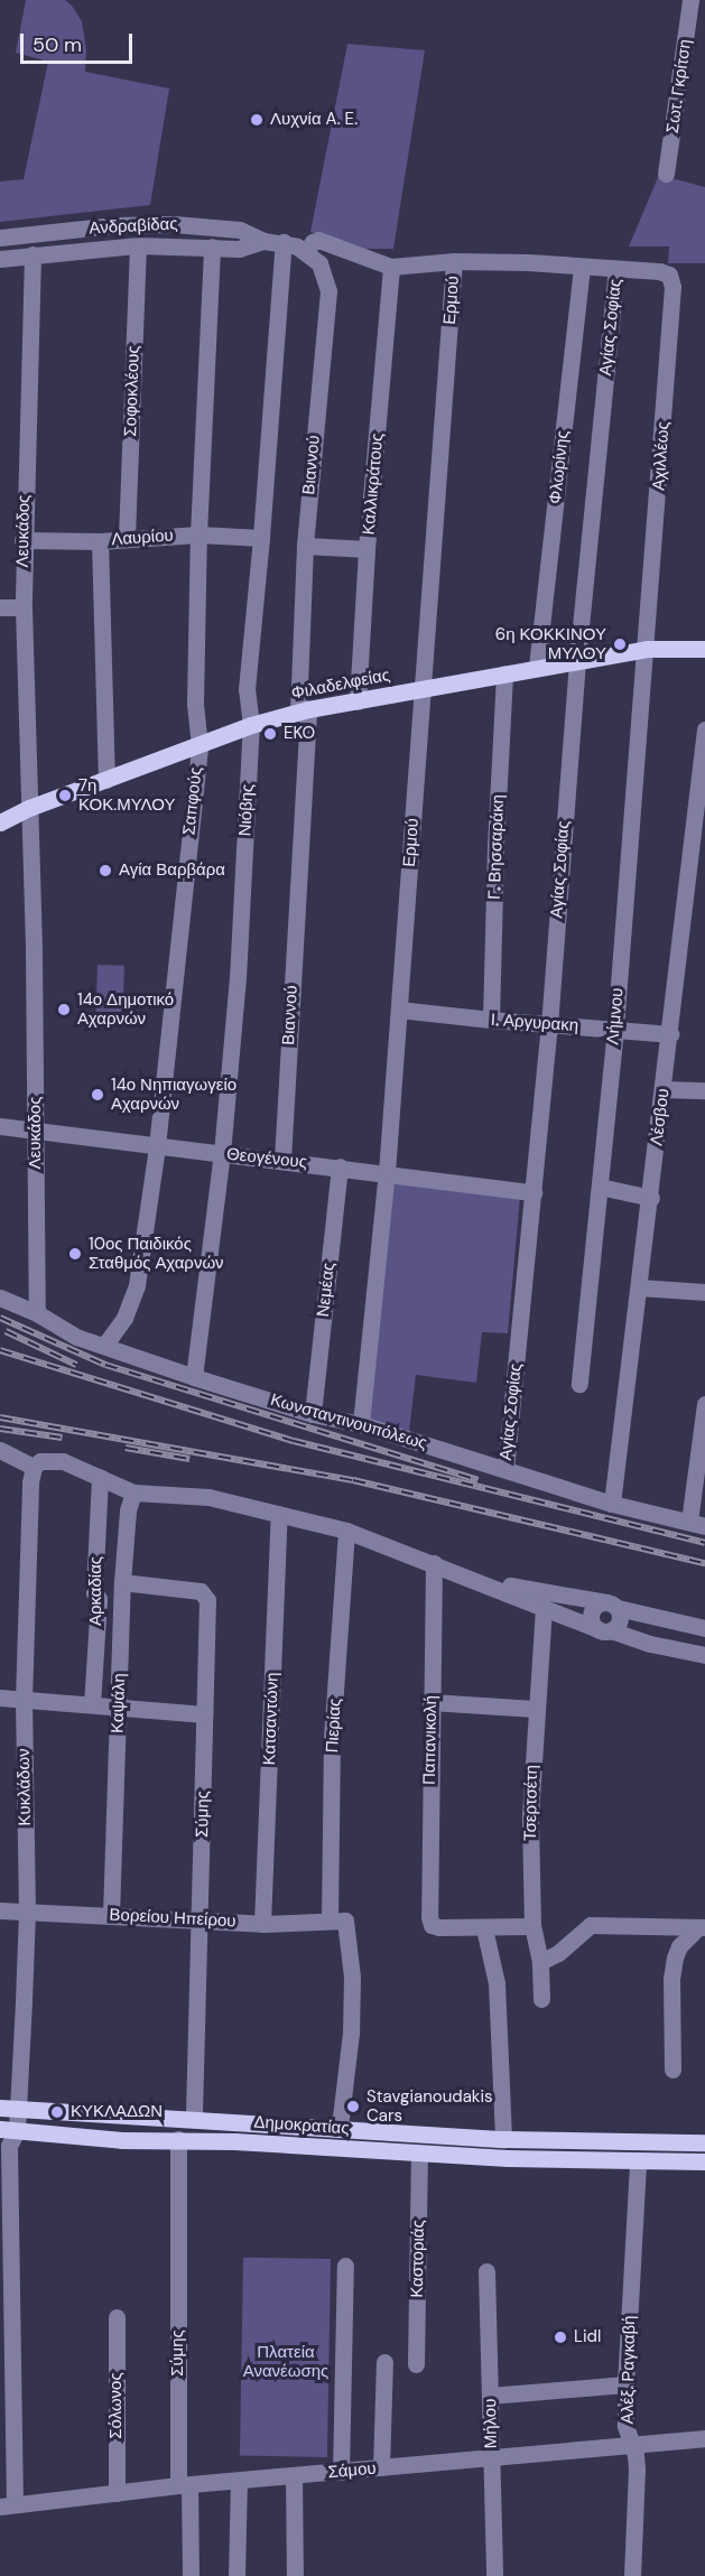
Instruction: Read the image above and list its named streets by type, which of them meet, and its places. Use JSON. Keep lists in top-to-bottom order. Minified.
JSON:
{"streets":{"main road":["Φιλαδελφείας","Δημοκρατίας"],"street":["Σωτ. Γκρίτση","Ανδραβίδας","Ερμού","Αγίας Σοφίας","Σοφοκλέους","Αχιλλέως","Βιαννού","Φλωρίνης","Καλλικράτους","Λευκάδος","Λαυρίου","Σαπφούς","Νιόβης","Γ. Βησσαράκη","Λήμνου","Ι. Αργυρακη","Λέσβου","Θεογένους","Νεμέας","Κωνσταντινουπόλεως","Αρκαδίας","Καψάλη","Κατσαντώνη","Πιερίας","Παπανικολή","Κυκλάδων","Τσερτσέτη","Σύμης","Βορείου Ηπείρου","Καστοριάς","Αλέξ. Ραγκαβή","Σόλωνος","Μήλου","Σάμου"]},"crossings":[["Ανδραβίδας","Σοφοκλέους"],["Ανδραβίδας","Λευκάδος"],["Ανδραβίδας","Σαπφούς"],["Ανδραβίδας","Νιόβης"],["Ερμού","Φιλαδελφείας"],["Ερμού","Ι. Αργυρακη"],["Ερμού","Θεογένους"],["Ερμού","Κωνσταντινουπόλεως"],["Αγίας Σοφίας","Αχιλλέως"],["Αγίας Σοφίας","Φιλαδελφείας"],["Αγίας Σοφίας","Ι. Αργυρακη"],["Αγίας Σοφίας","Θεογένους"],["Αγίας Σοφίας","Κωνσταντινουπόλεως"],["Σοφοκλέους","Λαυρίου"],["Αχιλλέως","Φιλαδελφείας"],["Αχιλλέως","Λήμνου"],["Βιαννού","Φιλαδελφείας"],["Βιαννού","Θεογένους"],["Φλωρίνης","Φιλαδελφείας"],["Καλλικράτους","Φιλαδελφείας"],["Λευκάδος","Λαυρίου"],["Λευκάδος","Φιλαδελφείας"],["Λευκάδος","Θεογένους"],["Λευκάδος","Κωνσταντινουπόλεως"],["Λαυρίου","Σαπφούς"],["Λαυρίου","Νιόβης"],["Φιλαδελφείας","Σαπφούς"],["Φιλαδελφείας","Νιόβης"],["Φιλαδελφείας","Γ. Βησσαράκη"],["Φιλαδελφείας","Λήμνου"],["Σαπφούς","Θεογένους"],["Σαπφούς","Κωνσταντινουπόλεως"],["Νιόβης","Θεογένους"],["Νιόβης","Κωνσταντινουπόλεως"],["Γ. Βησσαράκη","Ι. Αργυρακη"],["Λήμνου","Ι. Αργυρακη"],["Ι. Αργυρακη","Λέσβου"],["Λέσβου","Κωνσταντινουπόλεως"],["Θεογένους","Νεμέας"],["Νεμέας","Κωνσταντινουπόλεως"],["Καψάλη","Σύμης"],["Καψάλη","Βορείου Ηπείρου"],["Κατσαντώνη","Βορείου Ηπείρου"],["Πιερίας","Βορείου Ηπείρου"],["Πιερίας","Δημοκρατίας"],["Κυκλάδων","Βορείου Ηπείρου"],["Κυκλάδων","Δημοκρατίας"],["Σύμης","Βορείου Ηπείρου"],["Σύμης","Δημοκρατίας"],["Σύμης","Σάμου"],["Δημοκρατίας","Καστοριάς"],["Δημοκρατίας","Αλέξ. Ραγκαβή"],["Αλέξ. Ραγκαβή","Σάμου"],["Σόλωνος","Σάμου"],["Μήλου","Σάμου"]],"parks":["Πλατεία Ανανέωσης"],"places":["Λυχνία A. E.","6η ΚΟΚΚΙΝΟΥ ΜΥΛΟΥ","EKO","7η ΚΟΚ.ΜΥΛΟΥ","Αγία Βαρβάρα","14ο Δημοτικό Αχαρνών","14ο Νηπιαγωγείο Αχαρνών","10ος Παιδικός Σταθμός Αχαρνών","Stavgianoudakis Cars","ΚΥΚΛΑΔΩΝ","Lidl"],"scale_bar":"50 m"}
